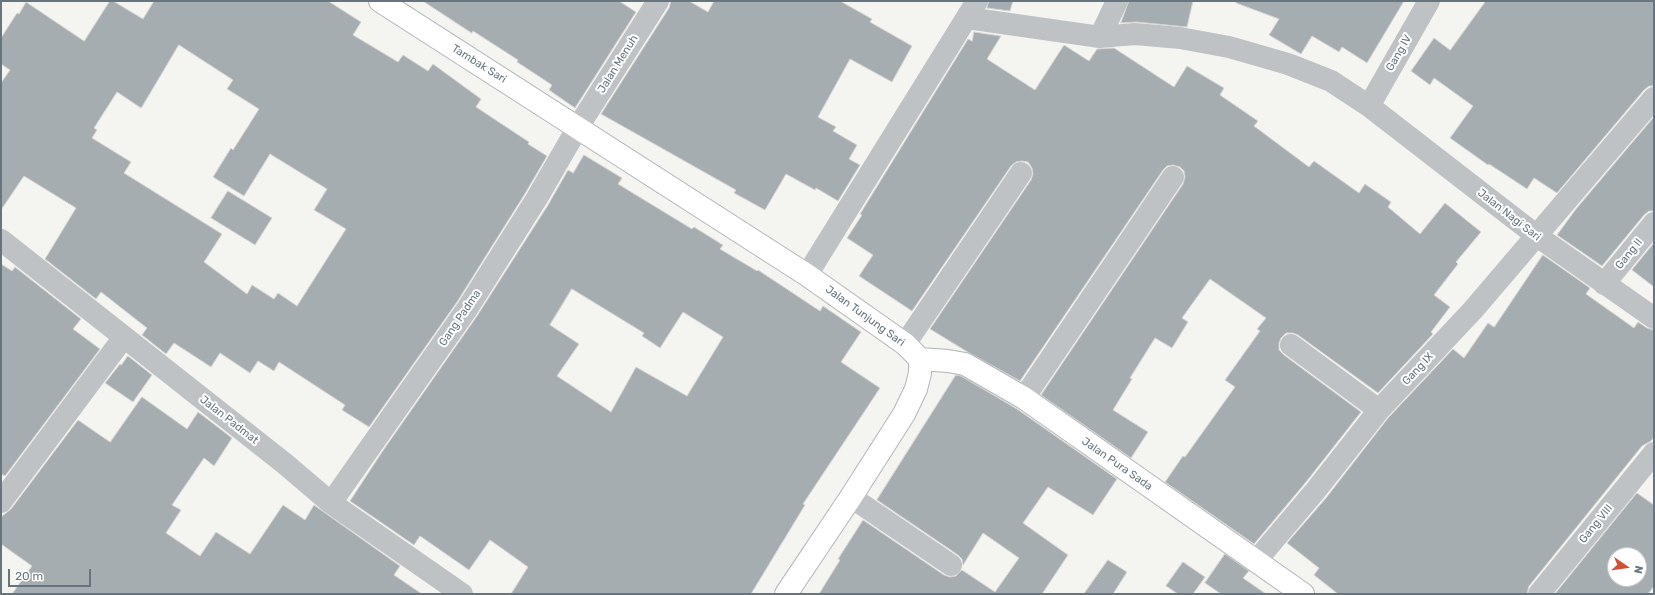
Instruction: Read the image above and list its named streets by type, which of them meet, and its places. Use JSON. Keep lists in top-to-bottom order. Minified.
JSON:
{"streets":{"street":["Gang IV","Tambak Sari","Jalan Menuh","Jalan Nagi Sari","Gang II","Jalan Tunjung Sari","Gang Padma","Gang IX","Jalan Padmat","Jalan Pura Sada","Gang VIII"]},"crossings":[["Gang IV","Jalan Nagi Sari"],["Tambak Sari","Jalan Menuh"],["Tambak Sari","Jalan Tunjung Sari"],["Tambak Sari","Gang Padma"],["Jalan Menuh","Jalan Tunjung Sari"],["Jalan Menuh","Gang Padma"],["Jalan Nagi Sari","Gang II"],["Jalan Nagi Sari","Gang IX"],["Jalan Tunjung Sari","Gang Padma"],["Jalan Tunjung Sari","Jalan Pura Sada"],["Gang Padma","Jalan Padmat"],["Gang IX","Jalan Pura Sada"]],"scale_bar":"20 m","north":"right"}
